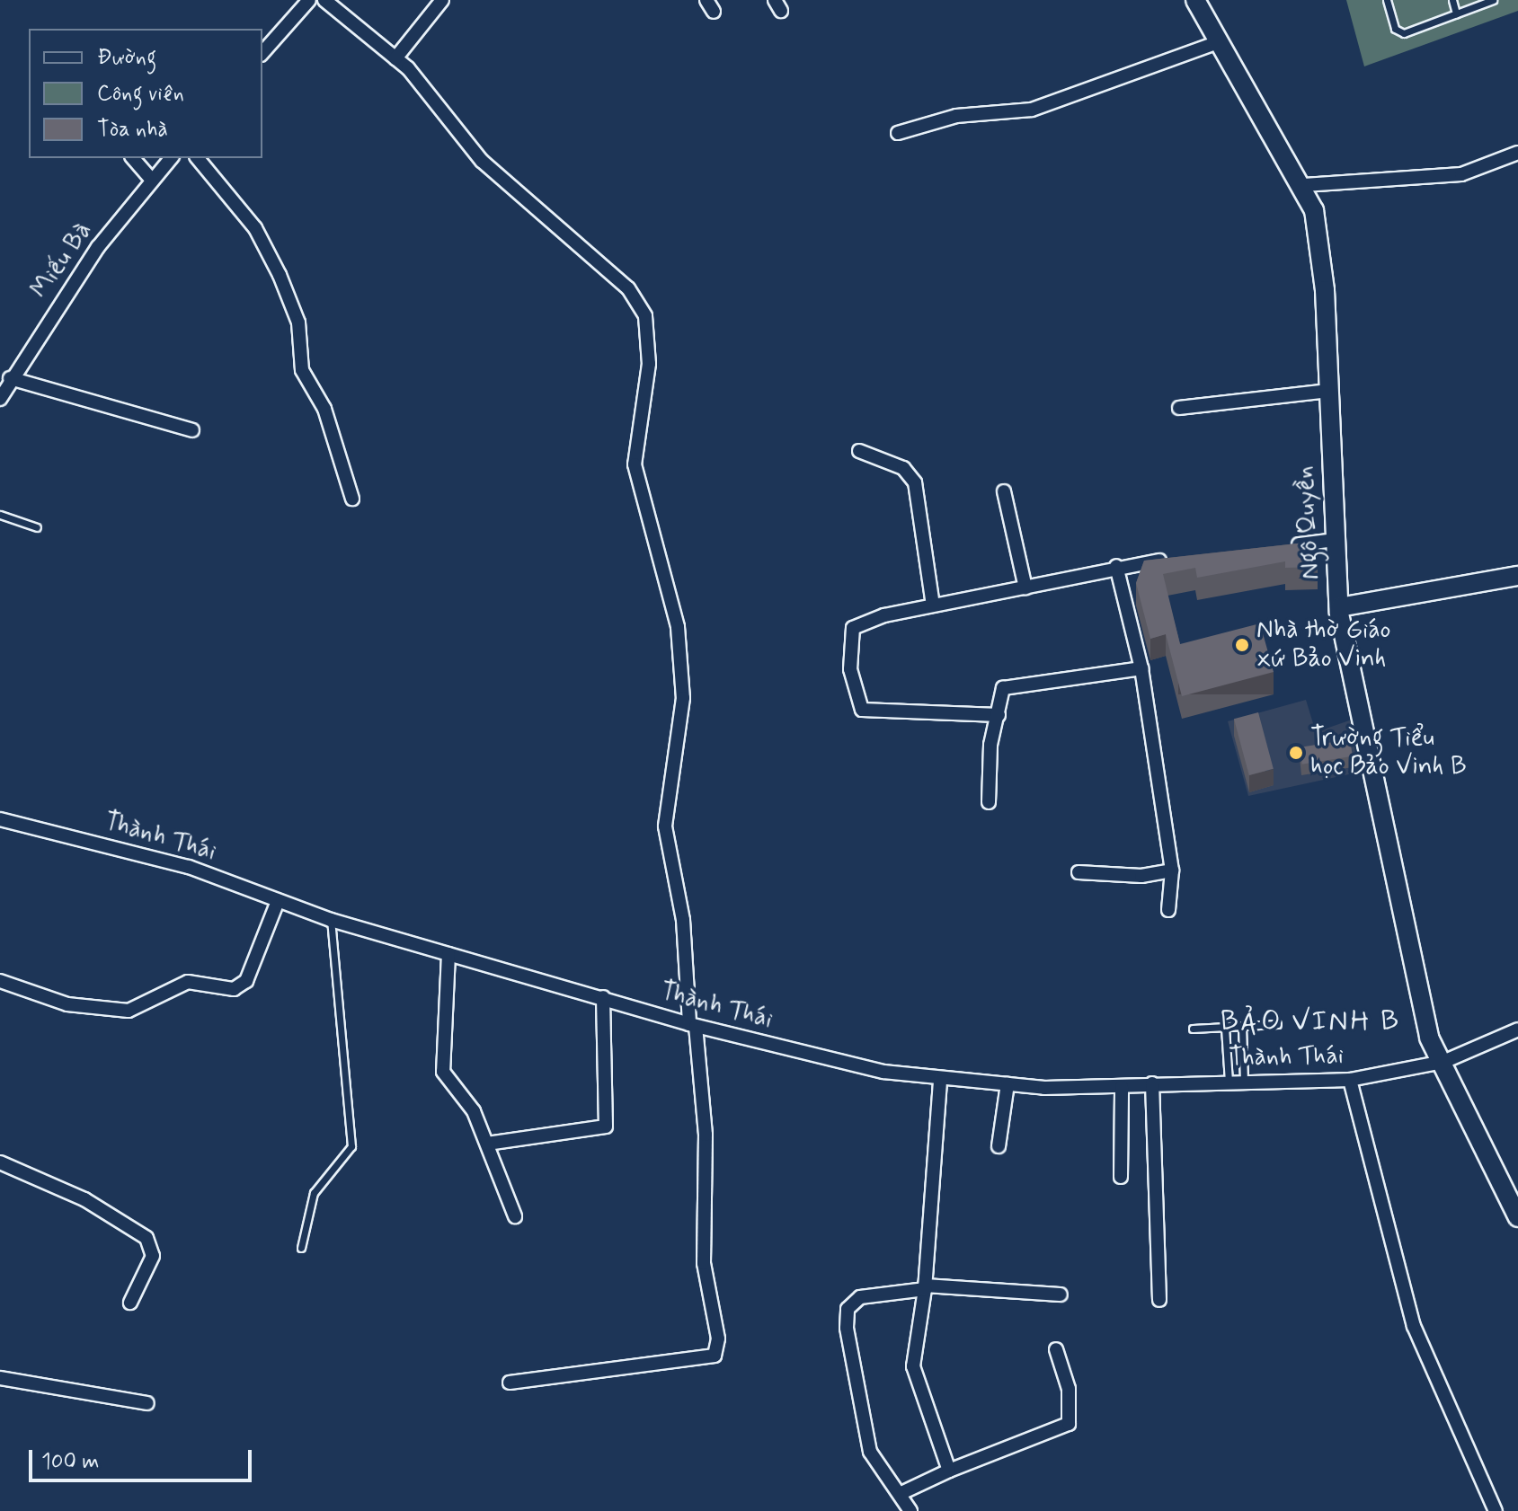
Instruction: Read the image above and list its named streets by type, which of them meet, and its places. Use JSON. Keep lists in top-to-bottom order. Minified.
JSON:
{"streets":{"street":["Miếu Bà","Ngô Quyền","Thành Thái"]},"crossings":[["Ngô Quyền","Thành Thái"]],"districts":["BẢO VINH B"],"places":["Nhà thờ Giáo xứ Bảo Vinh","Trường Tiểu học Bảo Vinh B"],"legend":["Đường","Công viên","Tòa nhà"],"scale_bar":"100 m"}
